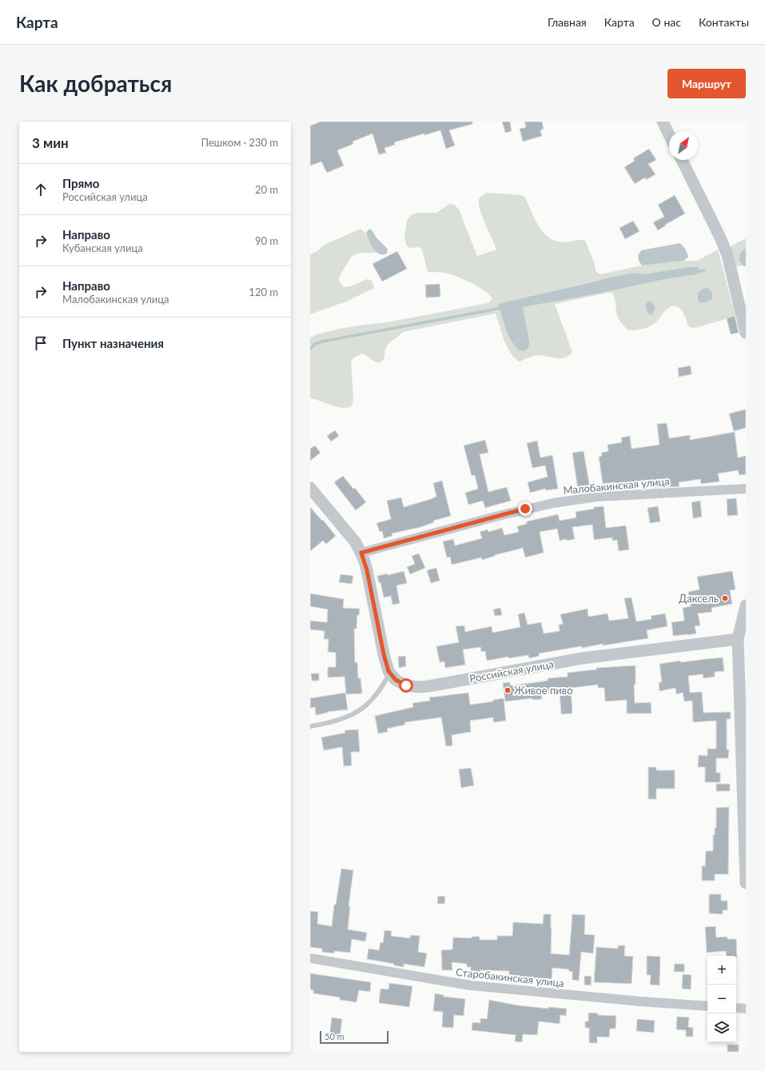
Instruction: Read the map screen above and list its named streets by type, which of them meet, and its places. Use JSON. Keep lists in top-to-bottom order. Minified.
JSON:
{"streets":{"street":["Малобакинская улица","Российская улица","Старобакинская улица"]},"places":["Даксель","Живое пиво"],"scale_bar":"50 m","north":"top right","page":{"header":"Карта","nav":["Главная","Карта","О нас","Контакты"],"buttons":"Маршрут","title":"Как добраться","heading":["3 мин","Пешком · 230 m"],"list":[["Прямо","Российская улица","20 m"],["Направо","Кубанская улица","90 m"],["Направо","Малобакинская улица","120 m"],"Пункт назначения"],"map_buttons":["+","−"],"scale":"50 m"}}
